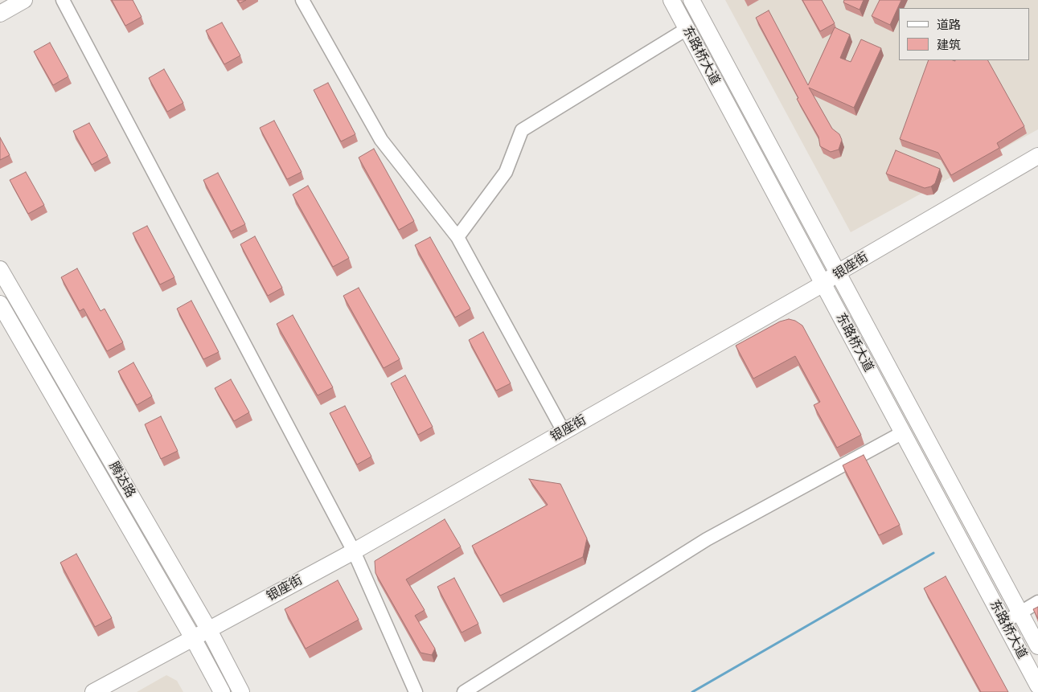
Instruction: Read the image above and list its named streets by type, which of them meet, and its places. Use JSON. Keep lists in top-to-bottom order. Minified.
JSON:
{"streets":{"main road":["东路桥大道","银座街","腾达路"]},"crossings":[["东路桥大道","银座街"]],"legend":["道路","建筑"]}
